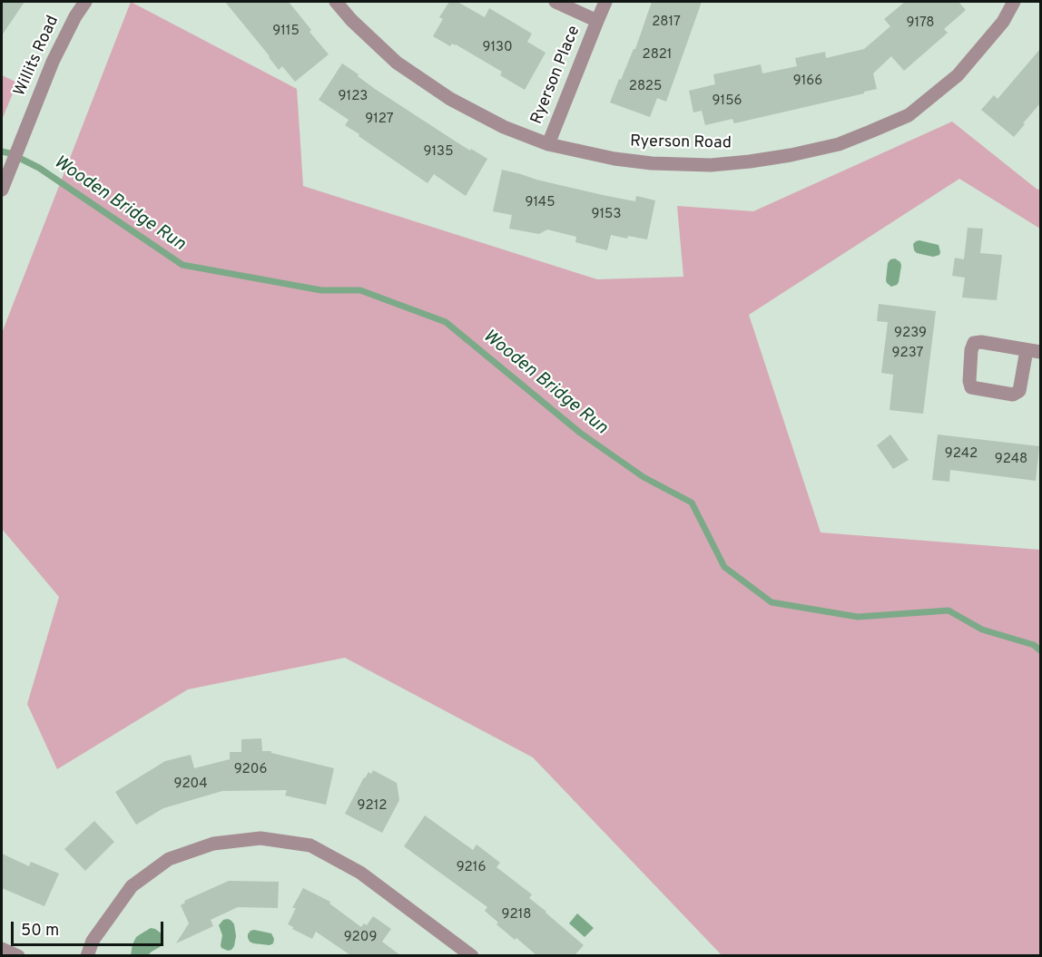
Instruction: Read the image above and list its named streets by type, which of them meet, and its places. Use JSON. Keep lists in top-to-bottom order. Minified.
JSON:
{"streets":{"street":["Willits Road","Ryerson Place","Ryerson Road"]},"crossings":[["Ryerson Place","Ryerson Road"]],"water":["Wooden Bridge Run"],"house_numbers":["2817","9178","9115","9130","2821","9166","2825","9123","9156","9127","9135","9145","9153","9239","9237","9242","9248","9206","9204","9212","9216","9218","9209"],"scale_bar":"50 m"}
